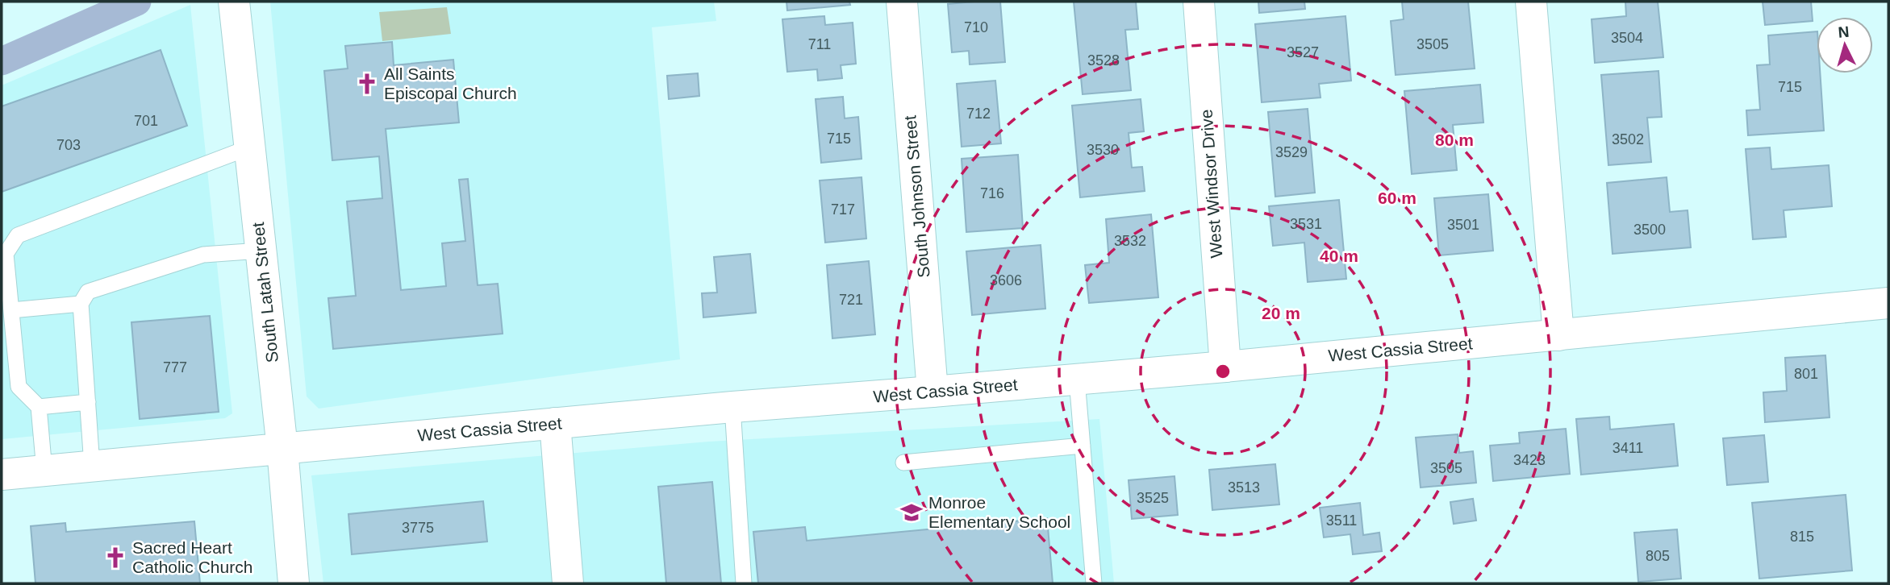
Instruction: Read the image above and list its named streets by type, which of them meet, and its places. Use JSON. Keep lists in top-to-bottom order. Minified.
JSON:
{"streets":{"street":["West Windsor Drive","South Johnson Street","South Latah Street","West Cassia Street"]},"crossings":[["West Windsor Drive","West Cassia Street"],["South Johnson Street","West Cassia Street"],["South Latah Street","West Cassia Street"]],"places":{"church":["All Saints Episcopal Church","Sacred Heart Catholic Church"],"school or university":["Monroe Elementary School"]},"house_numbers":["710","3504","711","3505","3527","3528","715","712","701","715","3502","703","3530","3529","716","717","3531","3501","3500","3532","3606","721","777","801","3411","3423","3505","3513","3525","3511","3775","815","805"],"north":"top","rings":["80 m","60 m","40 m","20 m"]}
